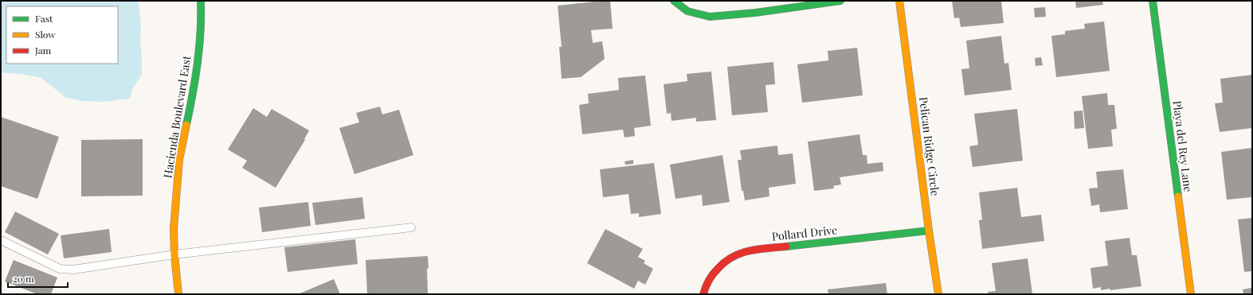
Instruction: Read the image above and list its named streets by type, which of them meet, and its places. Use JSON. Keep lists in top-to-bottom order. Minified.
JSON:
{"streets":{"street":["Hacienda Boulevard East","Pelican Ridge Circle","Playa del Rey Lane","Pollard Drive"]},"crossings":[["Pelican Ridge Circle","Pollard Drive"]],"legend":["Fast","Slow","Jam"],"scale_bar":"20 m"}
